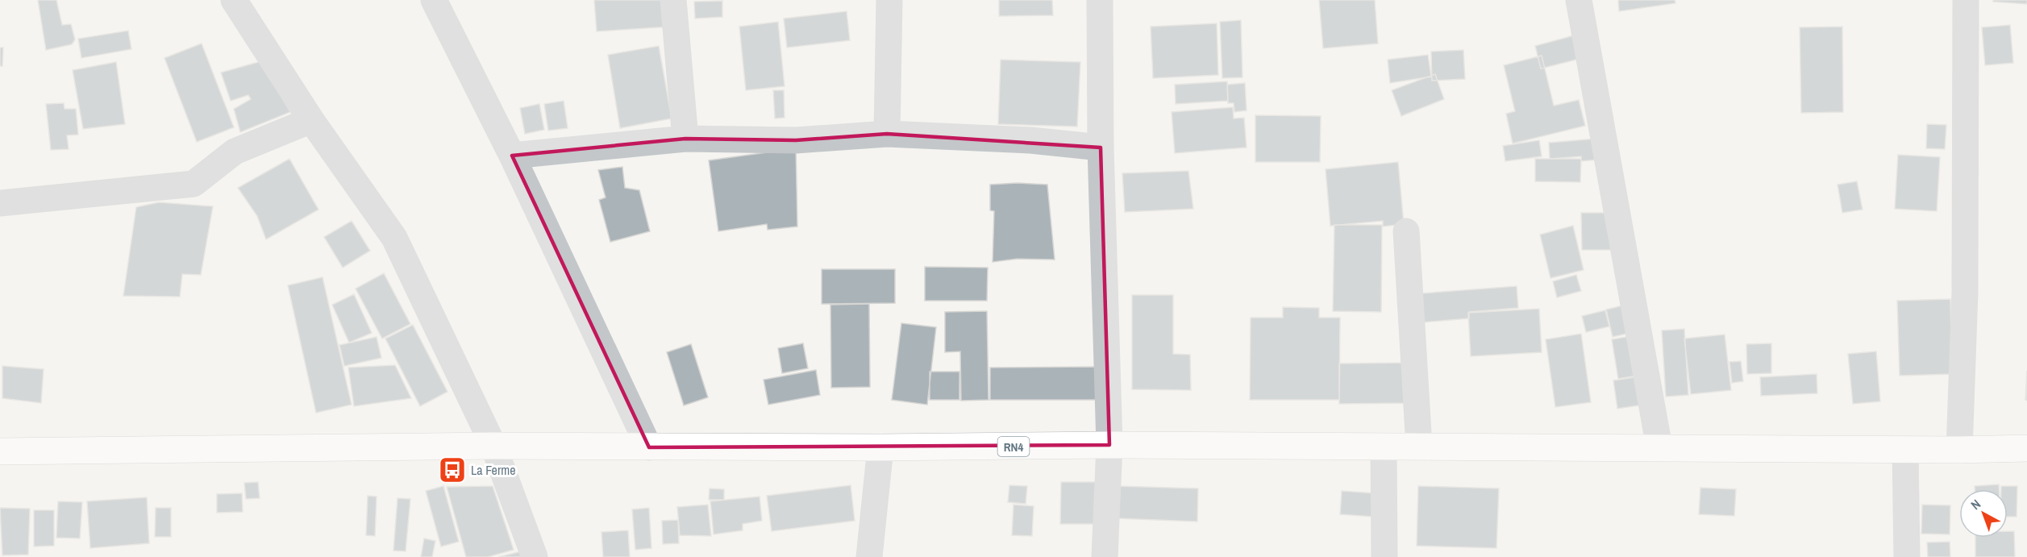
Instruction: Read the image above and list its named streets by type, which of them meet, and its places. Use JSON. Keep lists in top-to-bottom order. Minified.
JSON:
{"streets":{"highway":["RN4"]},"places":{"bus stop":["La Ferme"]},"north":"top left"}
